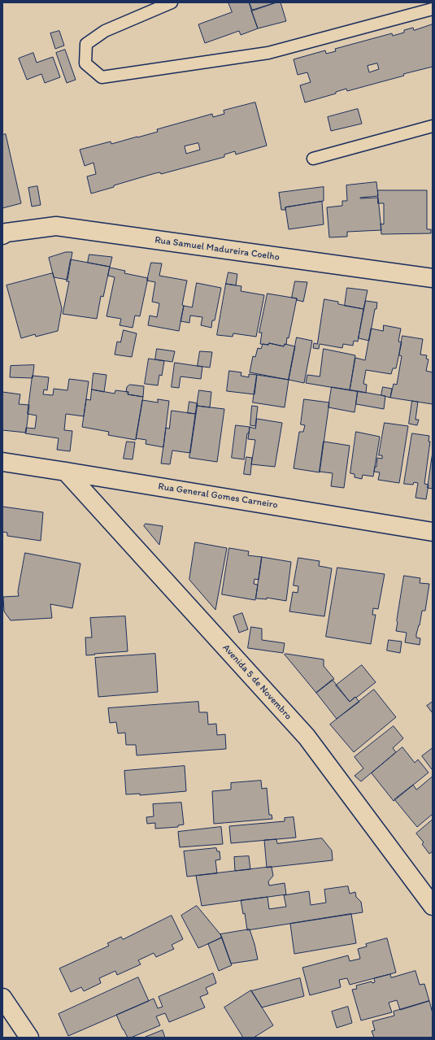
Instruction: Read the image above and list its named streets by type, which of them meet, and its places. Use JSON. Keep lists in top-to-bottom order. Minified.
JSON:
{"streets":{"street":["Rua Samuel Madureira Coelho","Rua General Gomes Carneiro","Avenida 5 de Novembro"]},"crossings":[["Rua General Gomes Carneiro","Avenida 5 de Novembro"]]}
